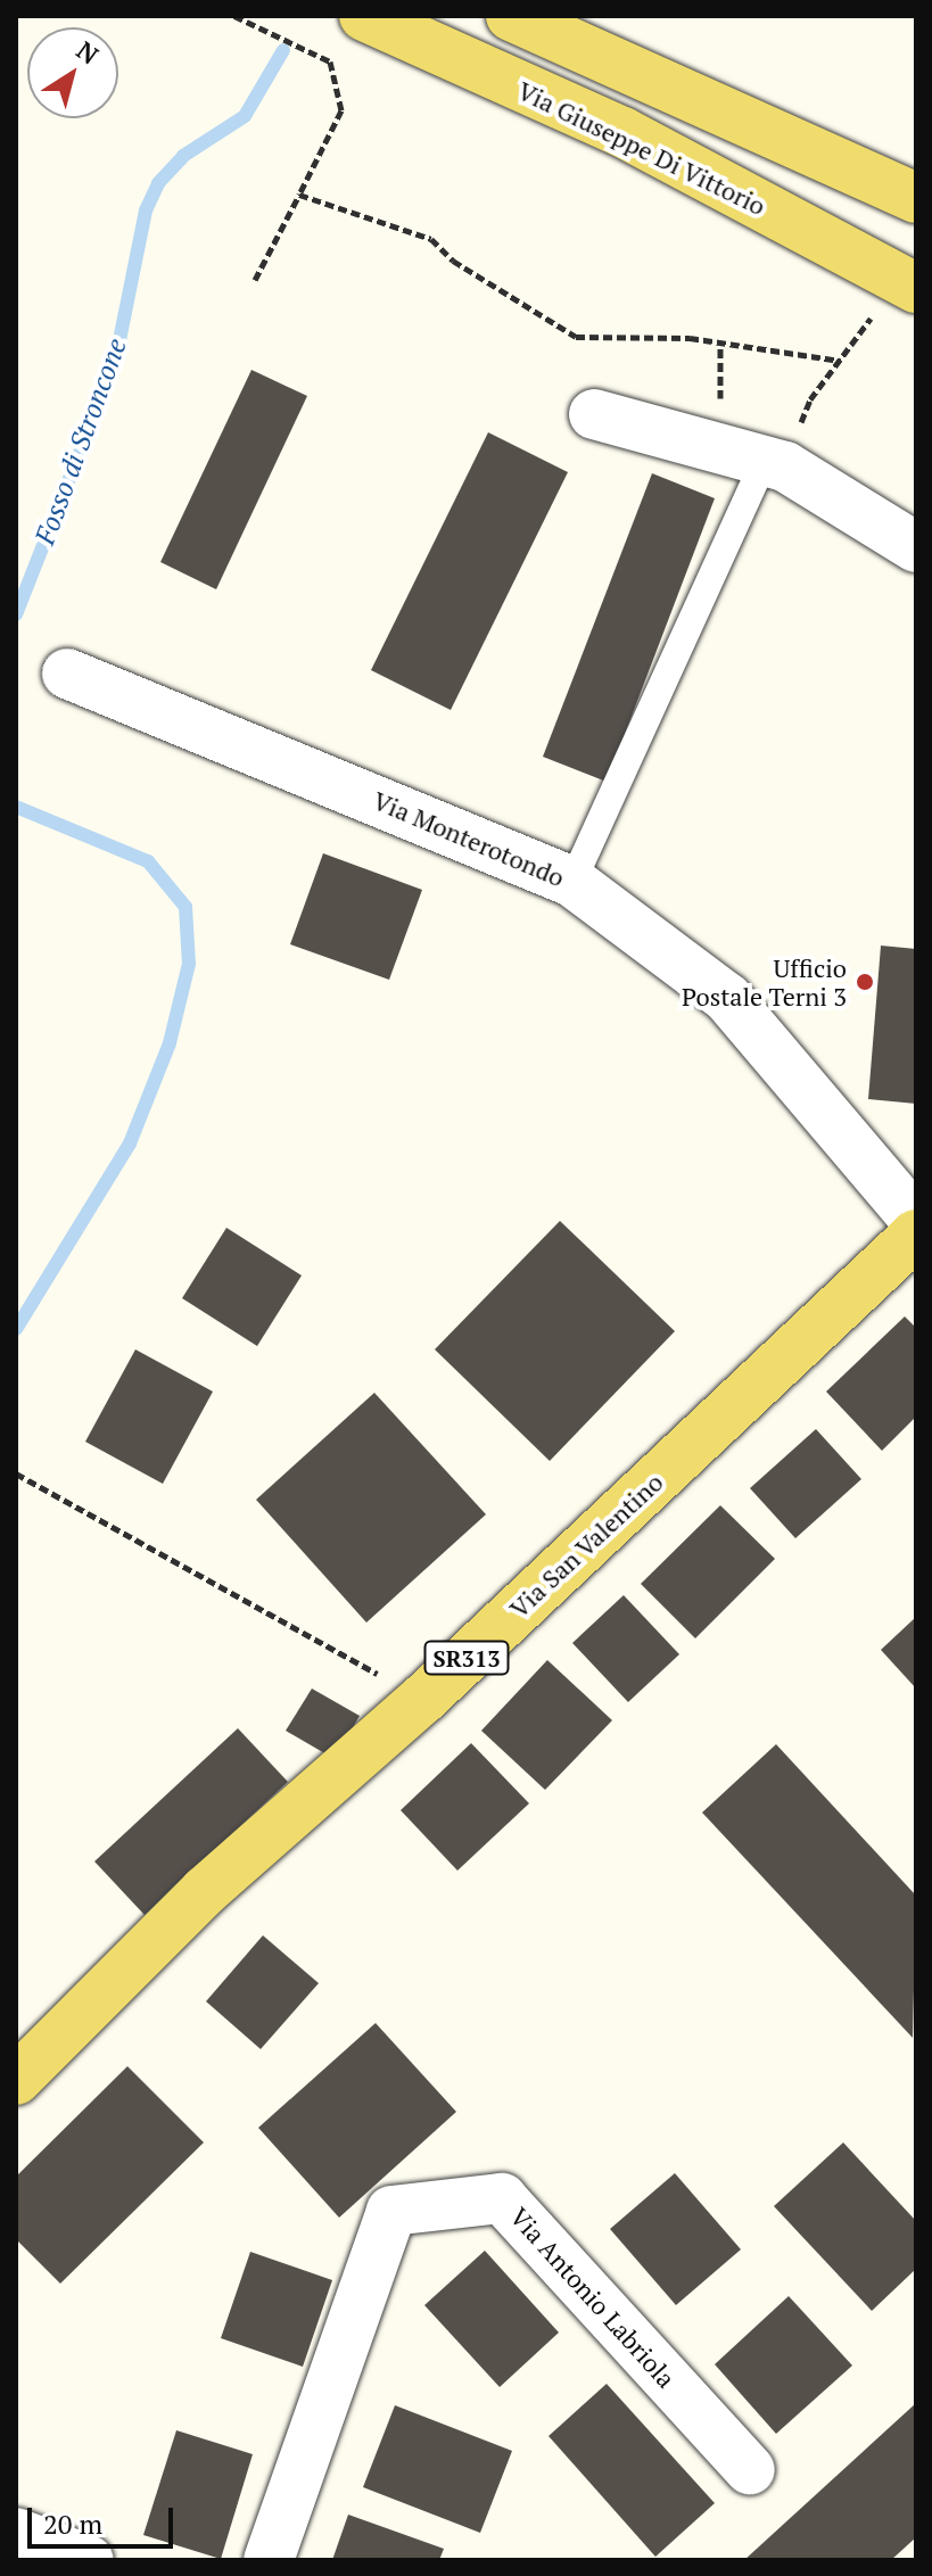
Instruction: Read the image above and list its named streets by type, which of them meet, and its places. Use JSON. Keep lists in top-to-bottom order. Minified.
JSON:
{"streets":{"main road":["Via Giuseppe Di Vittorio","Via San Valentino","SR313"],"street":["Via Monterotondo","Via Antonio Labriola"]},"water":["Fosso di Stroncone"],"places":["Ufficio Postale Terni 3"],"scale_bar":"20 m","north":"top right"}
